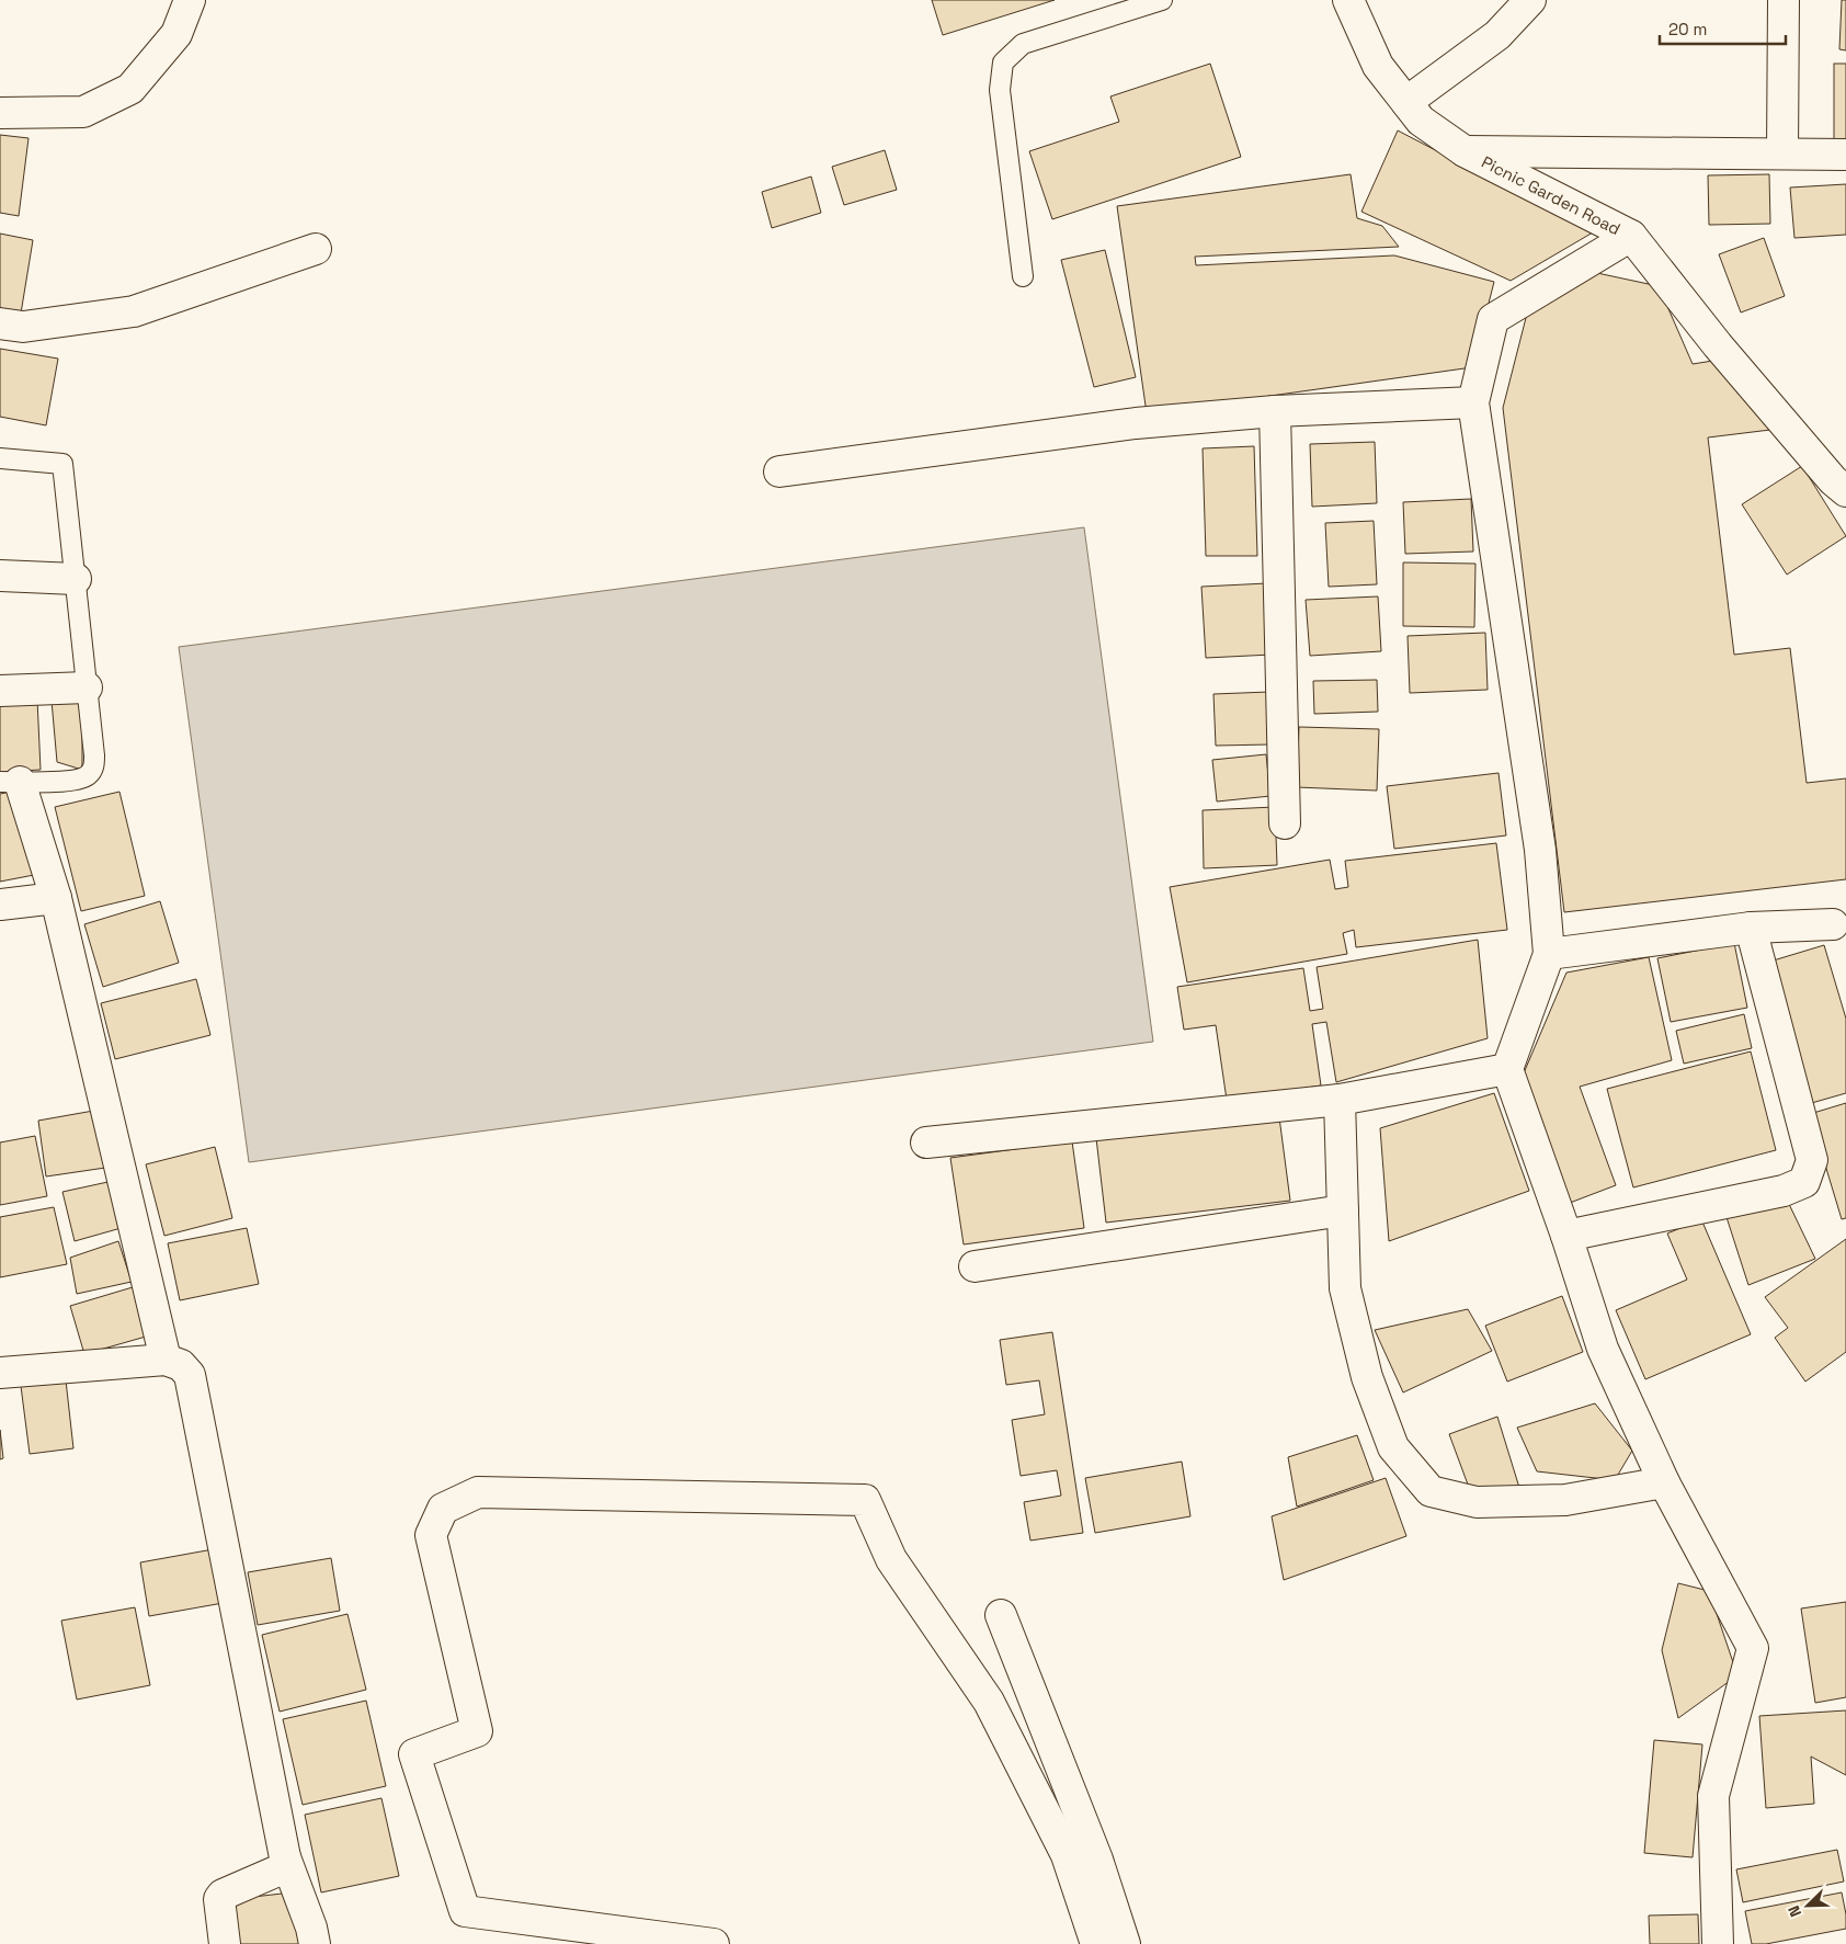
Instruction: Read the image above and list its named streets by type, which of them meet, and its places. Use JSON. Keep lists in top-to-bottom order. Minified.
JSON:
{"streets":{"street":["Picnic Garden Road"]},"scale_bar":"20 m","north":"bottom left"}
